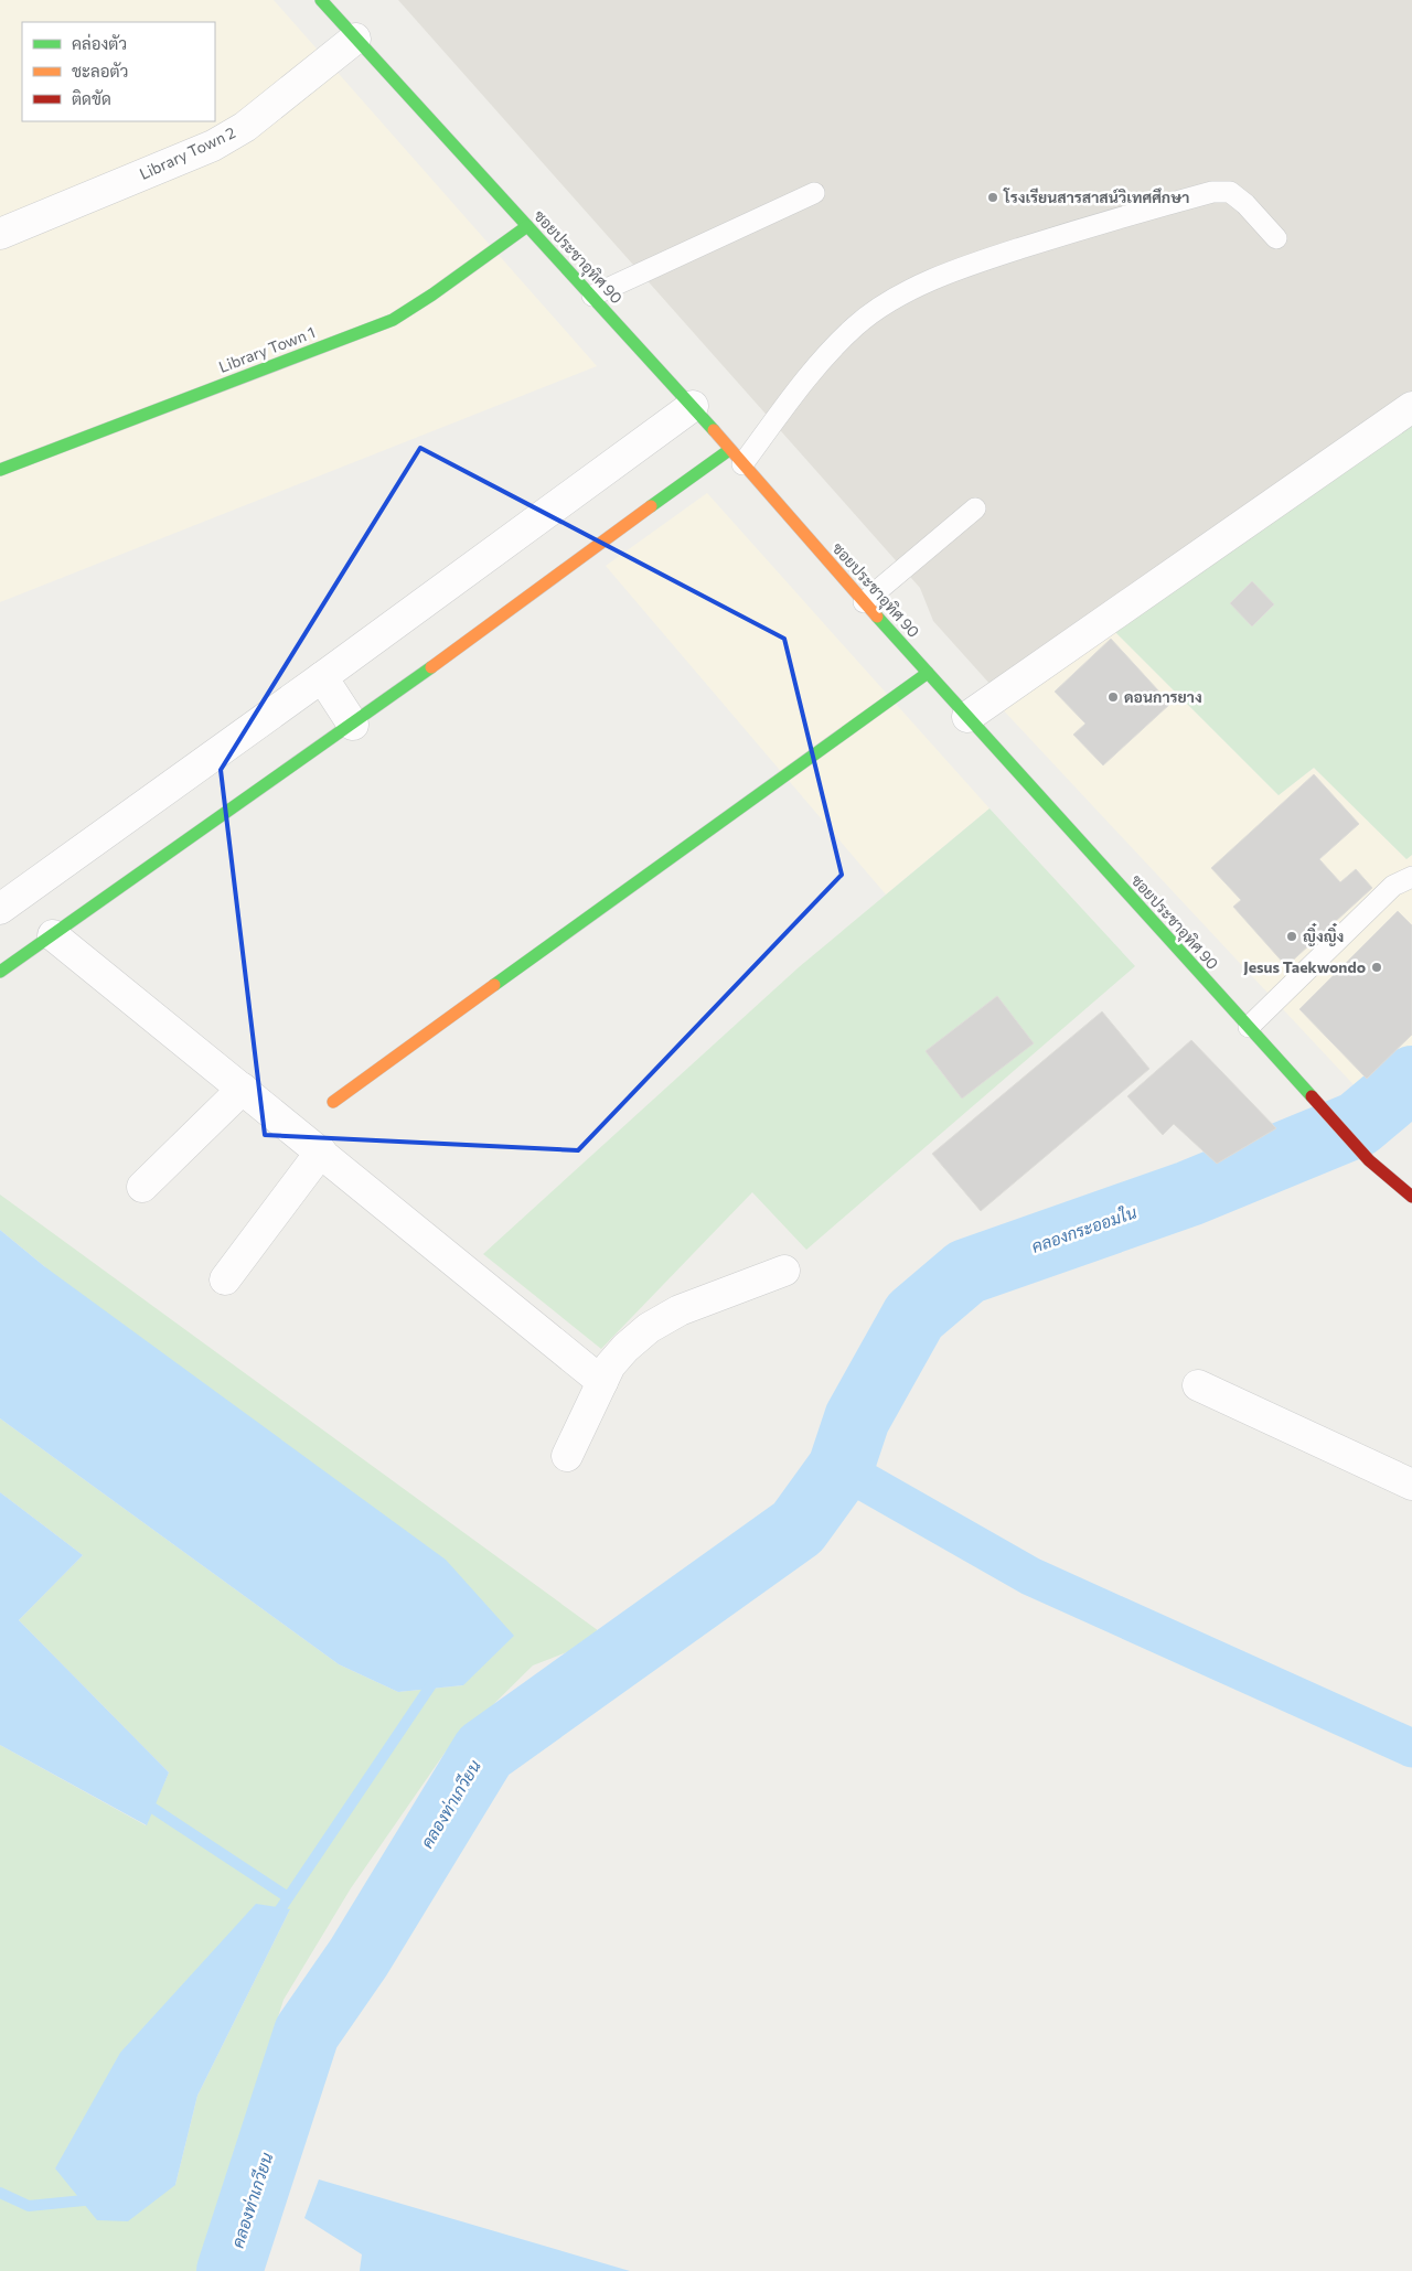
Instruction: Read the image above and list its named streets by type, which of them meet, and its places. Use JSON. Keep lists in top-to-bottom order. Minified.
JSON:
{"streets":{"street":["Library Town 2","ซอยประชาอุทิศ 90","Library Town 1"]},"crossings":[["Library Town 2","ซอยประชาอุทิศ 90"],["ซอยประชาอุทิศ 90","Library Town 1"]],"water":["คลองกระออมใน","คลองท่าเกวียน"],"places":["โรงเรียนสารสาสน์วิเทศศึกษา","ดอนการยาง","ญิ๋งญิ๋ง","Jesus Taekwondo"],"legend":["คล่องตัว","ชะลอตัว","ติดขัด"]}
